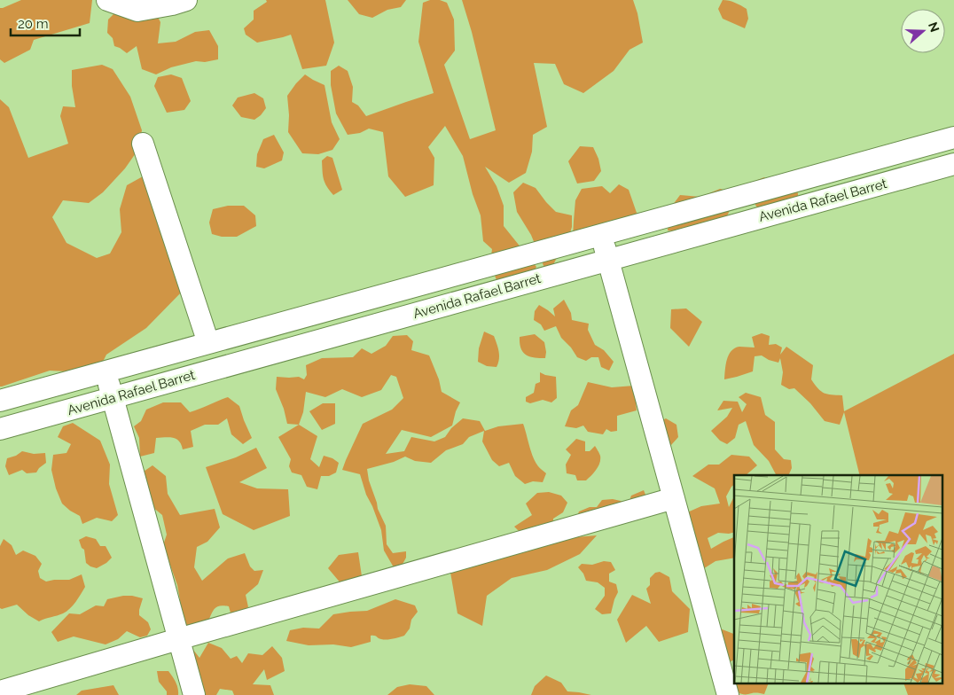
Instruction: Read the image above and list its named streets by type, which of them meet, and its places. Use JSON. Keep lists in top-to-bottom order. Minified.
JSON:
{"streets":{"street":["Avenida Rafael Barret"]},"scale_bar":"20 m","north":"right"}
